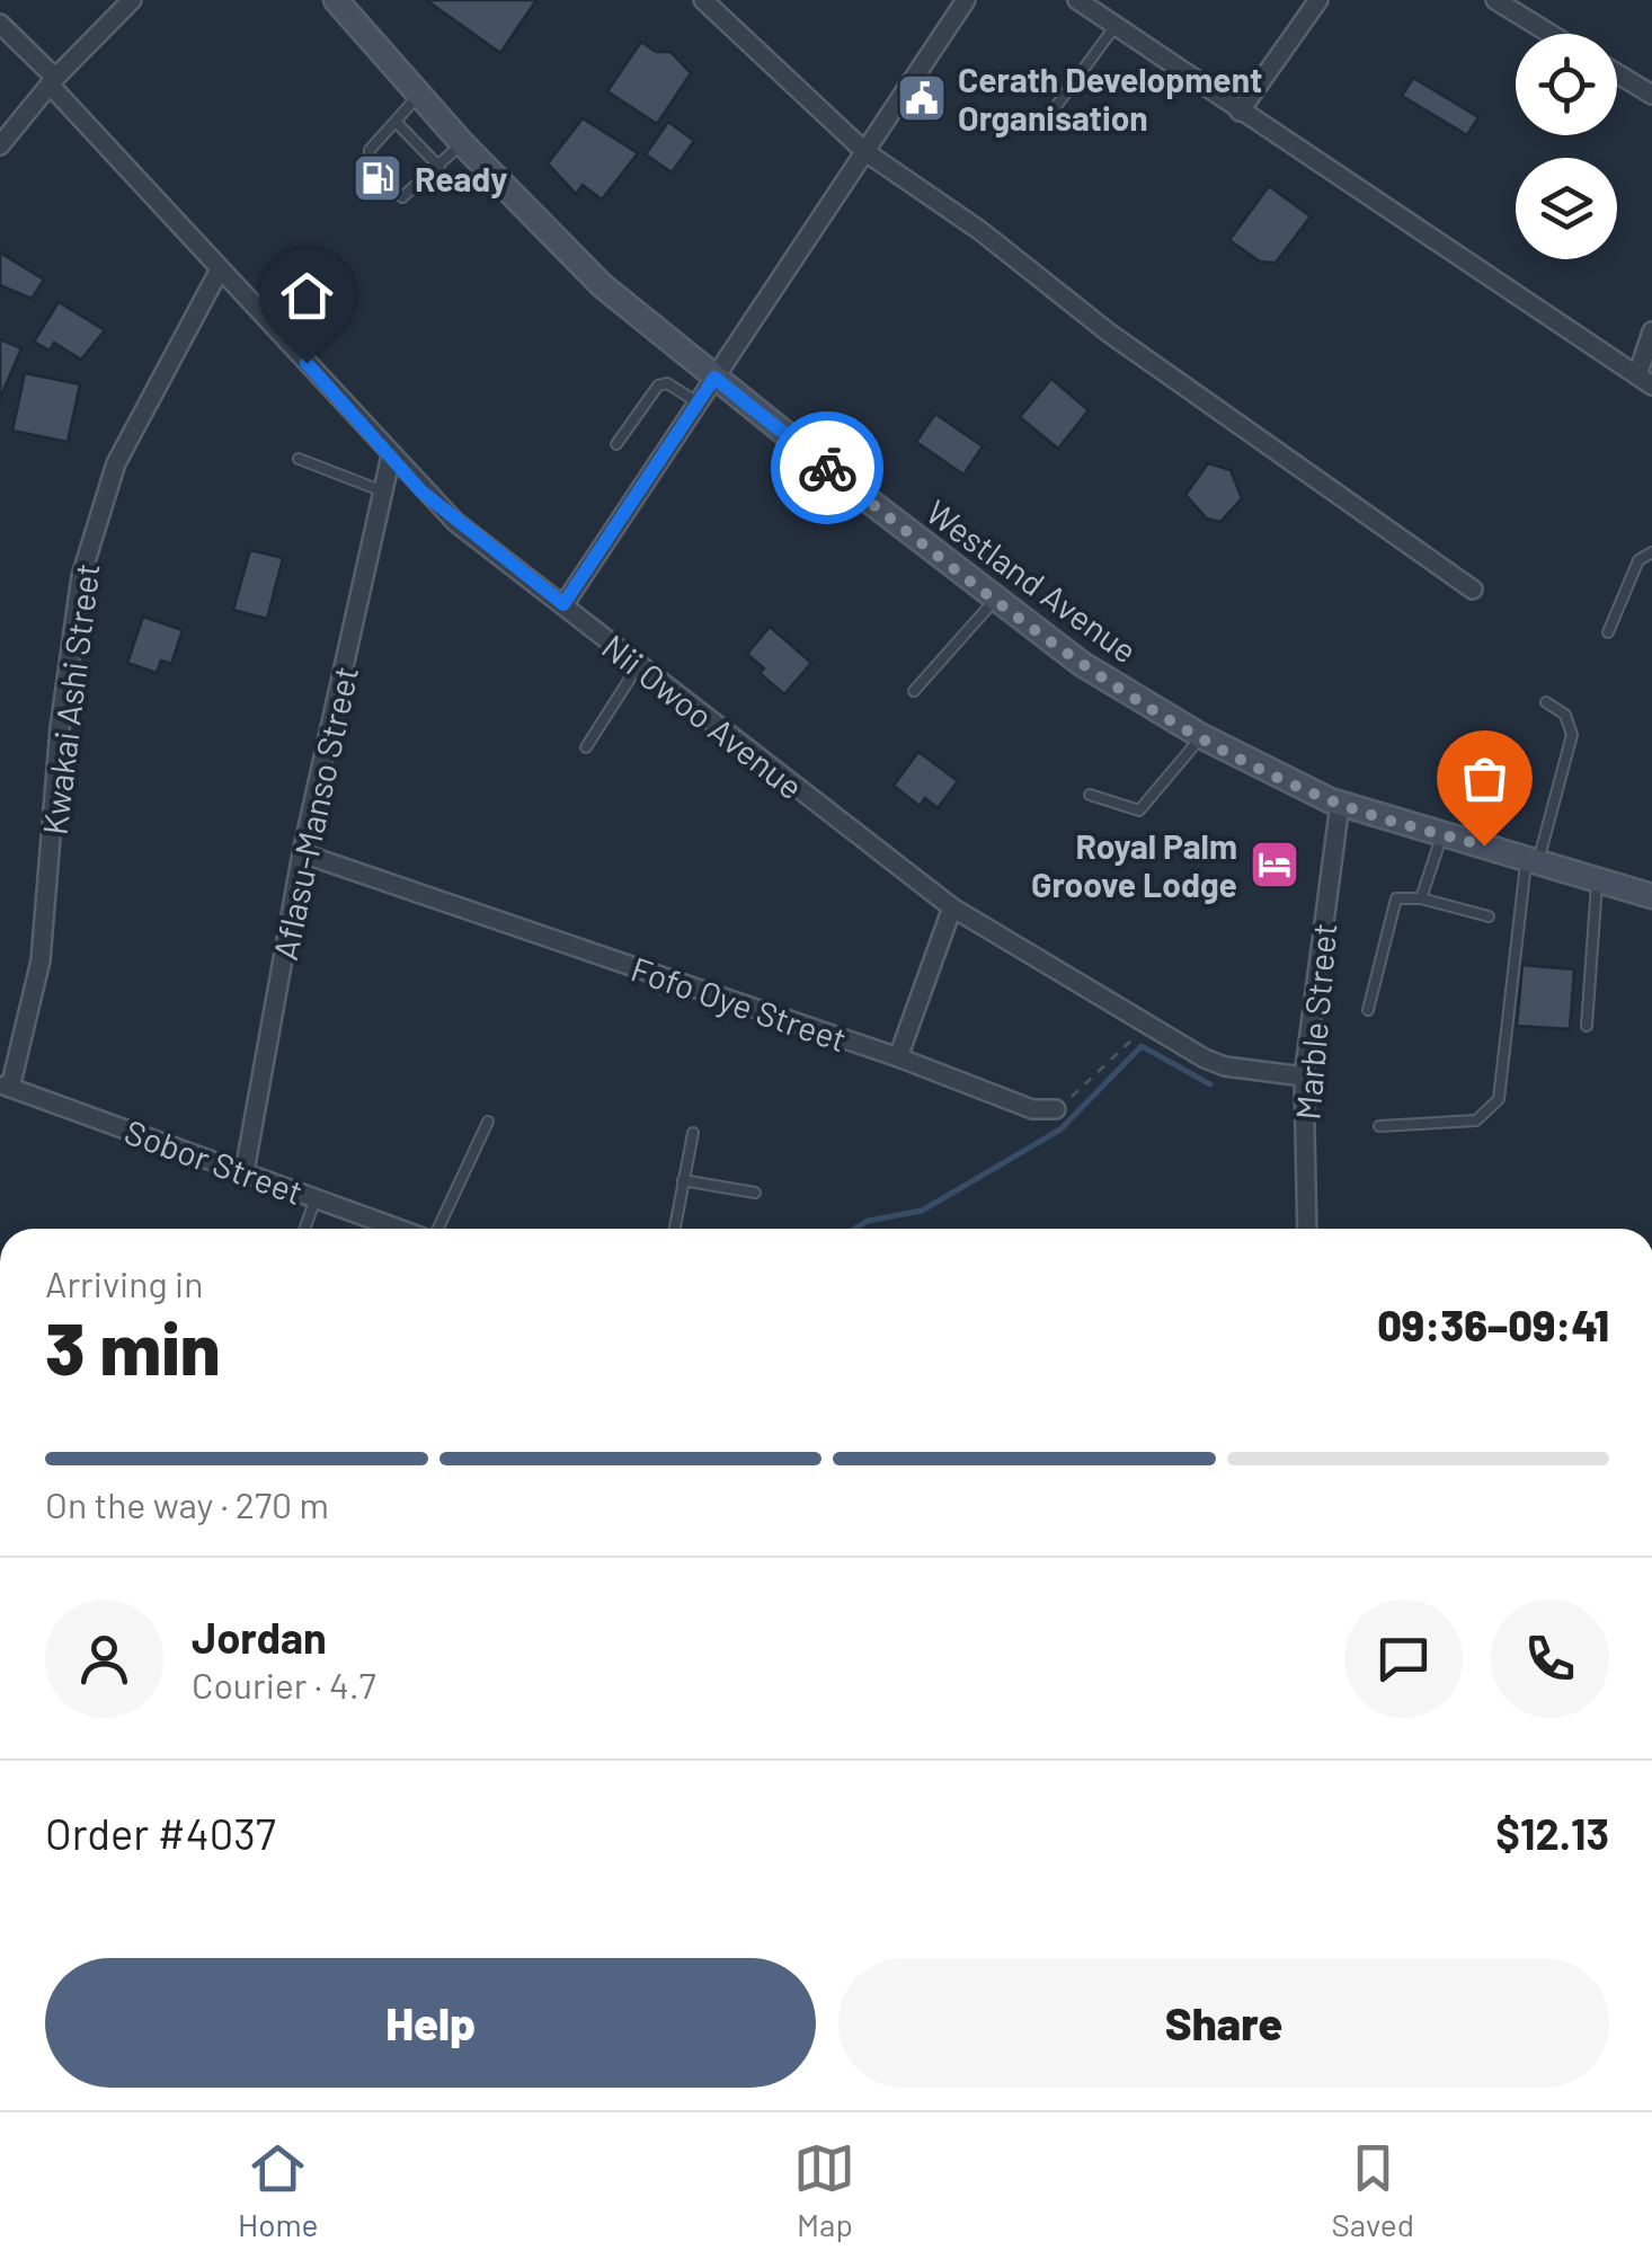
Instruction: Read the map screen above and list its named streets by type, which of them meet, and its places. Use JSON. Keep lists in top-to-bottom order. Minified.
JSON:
{"streets":{"street":["Westland Avenue","Kwakai Ashi Street","Nii Owoo Avenue","Aflasu-Manso Street","Fofo Oye Street","Marble Street","Sobor Street"]},"crossings":[["Westland Avenue","Marble Street"],["Kwakai Ashi Street","Nii Owoo Avenue"],["Kwakai Ashi Street","Sobor Street"],["Nii Owoo Avenue","Aflasu-Manso Street"],["Nii Owoo Avenue","Marble Street"],["Aflasu-Manso Street","Fofo Oye Street"],["Aflasu-Manso Street","Sobor Street"]],"places":{"public building":["Cerath Development Organisation"],"fuel station":["Ready"],"hotel":["Royal Palm Groove Lodge"]},"page":{"heading":["3 min","Arriving in","09:36–09:41"],"panel":["Jordan","Courier · 4.7","Order #4037","$12.13"],"bar":"On the way · 270 m","buttons":["Help","Share"],"tabs":["Home","Map","Saved"]}}
